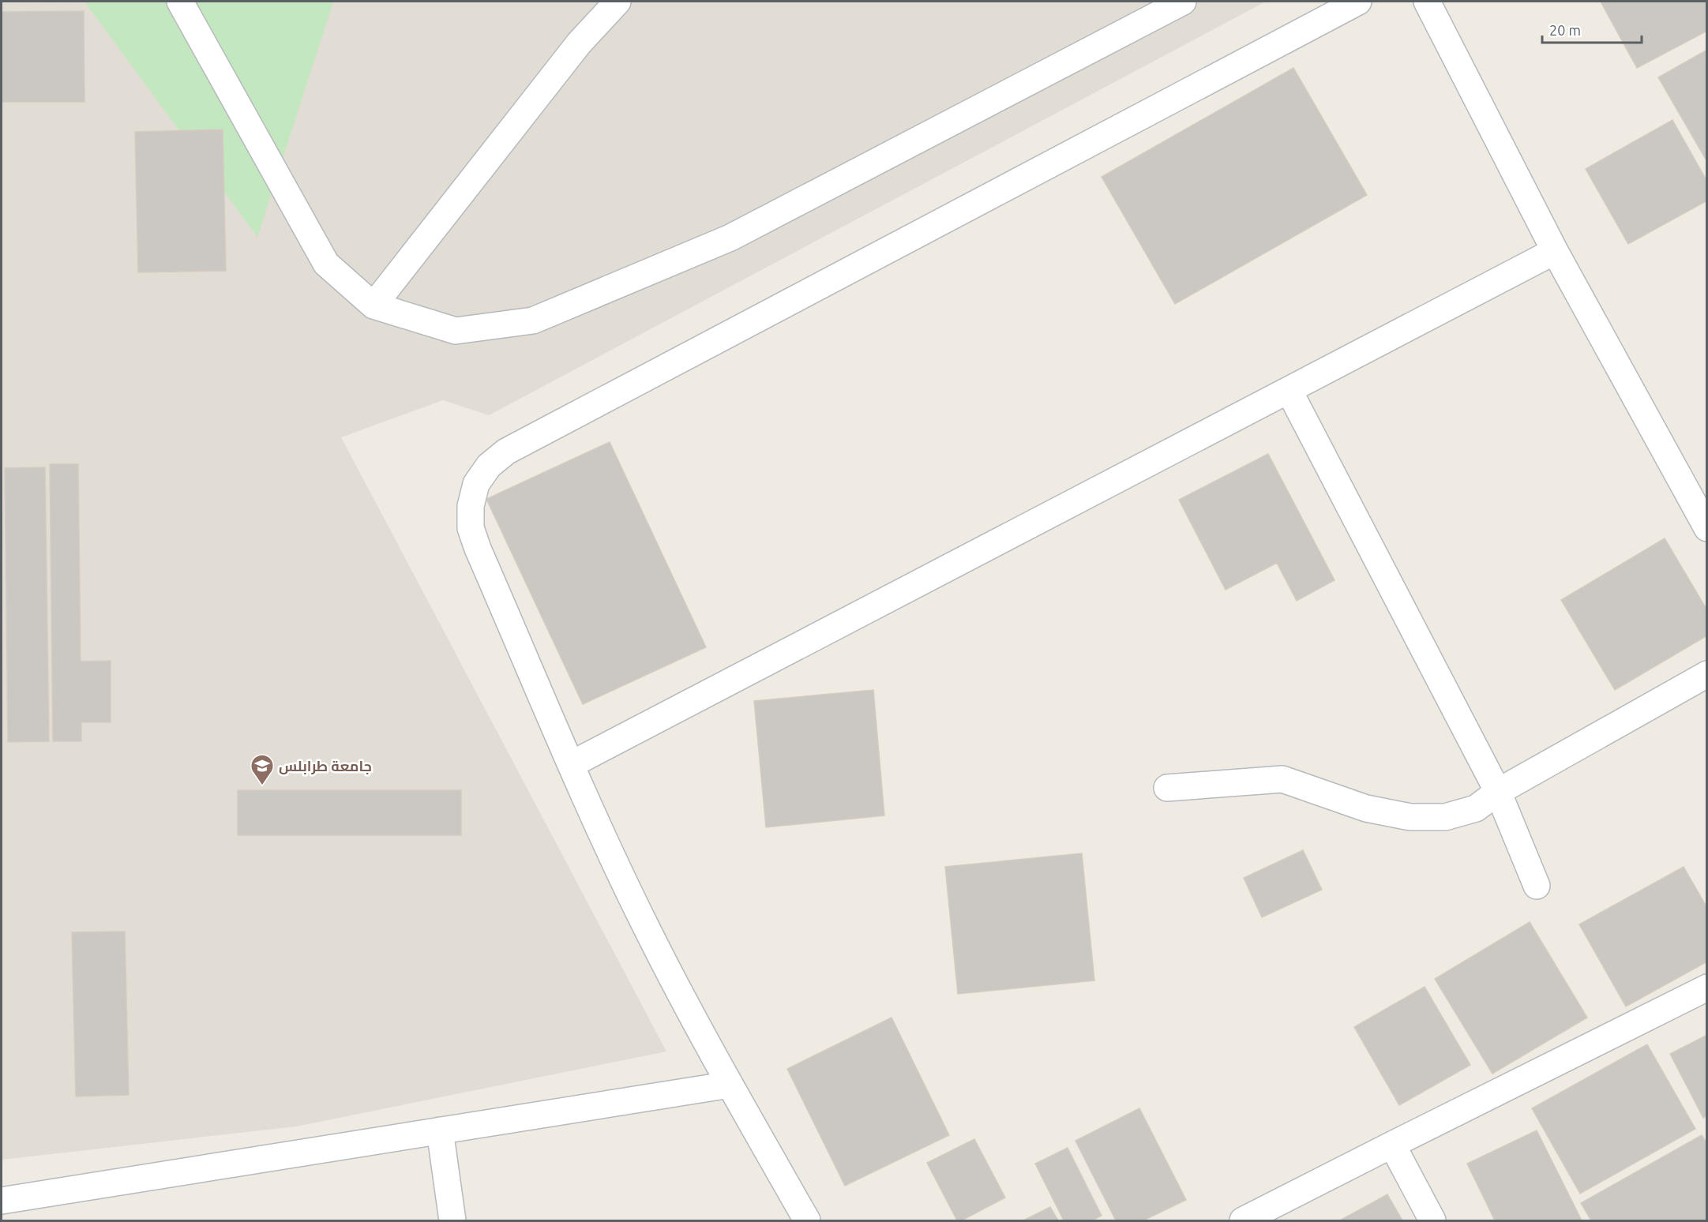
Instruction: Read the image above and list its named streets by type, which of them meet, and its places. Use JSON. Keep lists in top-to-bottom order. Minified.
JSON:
{"places":{"school or university":["جامعة طرابلس"]},"scale_bar":"20 m"}
